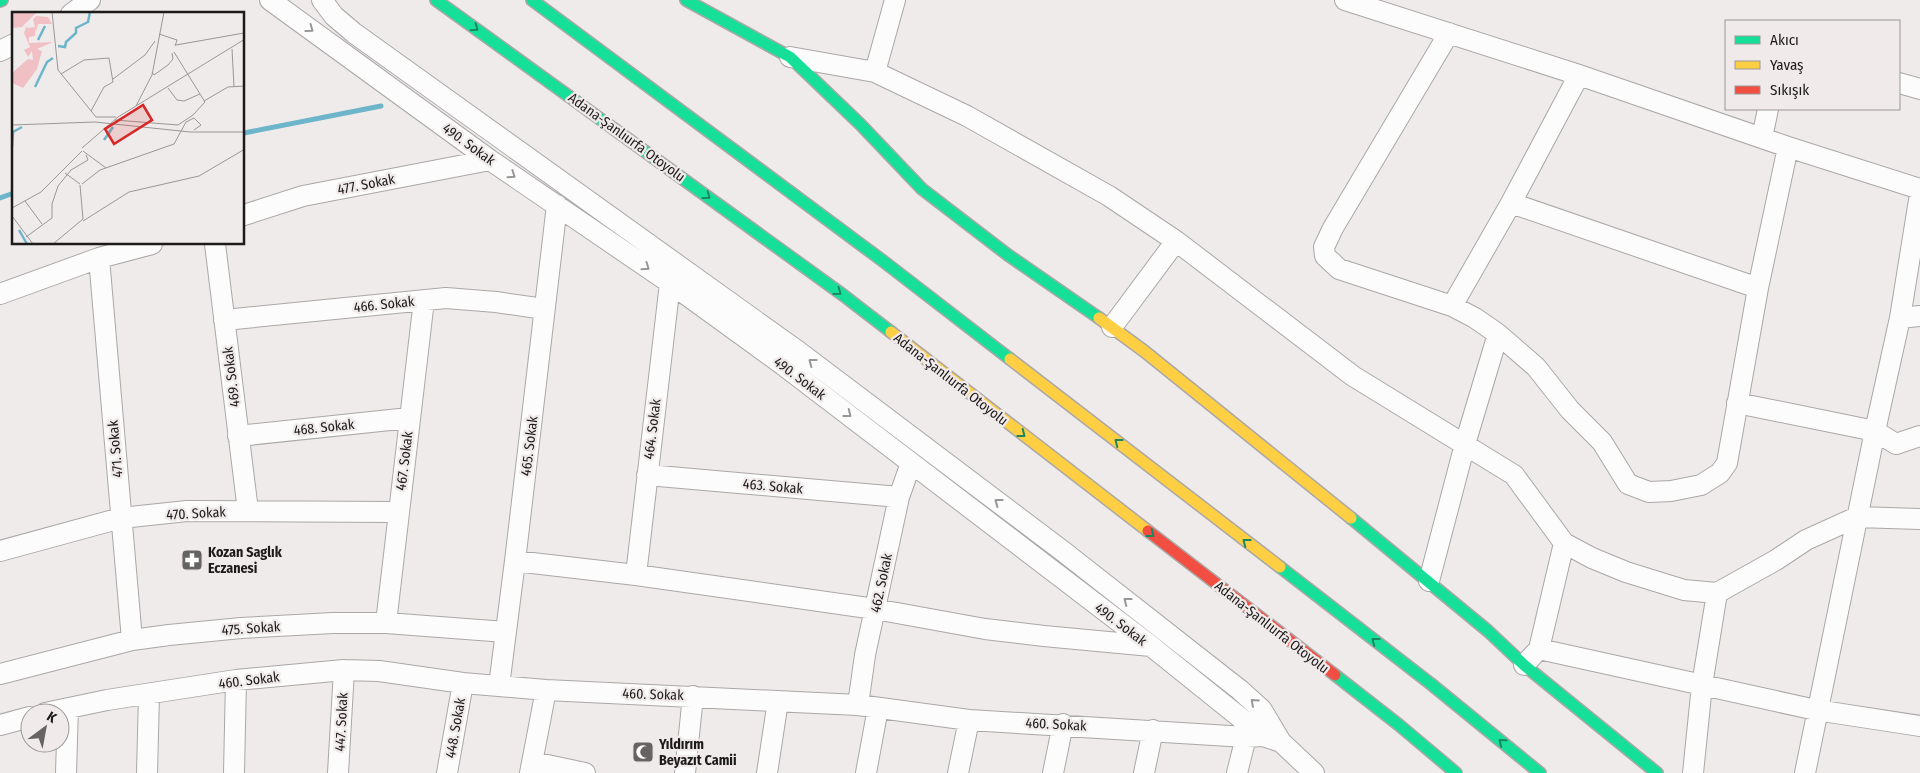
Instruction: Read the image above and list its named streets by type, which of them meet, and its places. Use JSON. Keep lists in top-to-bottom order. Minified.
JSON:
{"streets":{"main road":["Adana-Şanlıurfa Otoyolu"],"street":["490. Sokak","477. Sokak","466. Sokak","469. Sokak","468. Sokak","464. Sokak","465. Sokak","471. Sokak","467. Sokak","463. Sokak","470. Sokak","462. Sokak","475. Sokak","460. Sokak","447. Sokak","448. Sokak"]},"crossings":[["490. Sokak","477. Sokak"],["490. Sokak","464. Sokak"],["490. Sokak","465. Sokak"],["490. Sokak","462. Sokak"],["490. Sokak","460. Sokak"],["466. Sokak","469. Sokak"],["466. Sokak","465. Sokak"],["466. Sokak","467. Sokak"],["469. Sokak","468. Sokak"],["469. Sokak","470. Sokak"],["468. Sokak","467. Sokak"],["464. Sokak","463. Sokak"],["465. Sokak","475. Sokak"],["465. Sokak","460. Sokak"],["471. Sokak","470. Sokak"],["471. Sokak","475. Sokak"],["467. Sokak","470. Sokak"],["467. Sokak","475. Sokak"],["463. Sokak","462. Sokak"],["462. Sokak","460. Sokak"],["460. Sokak","447. Sokak"],["460. Sokak","448. Sokak"]],"places":{"pharmacy":["Kozan Saglık Eczanesi"],"mosque":["Yıldırım Beyazıt Camii"]},"legend":["Akıcı","Yavaş","Sıkışık"],"north":"top right"}
